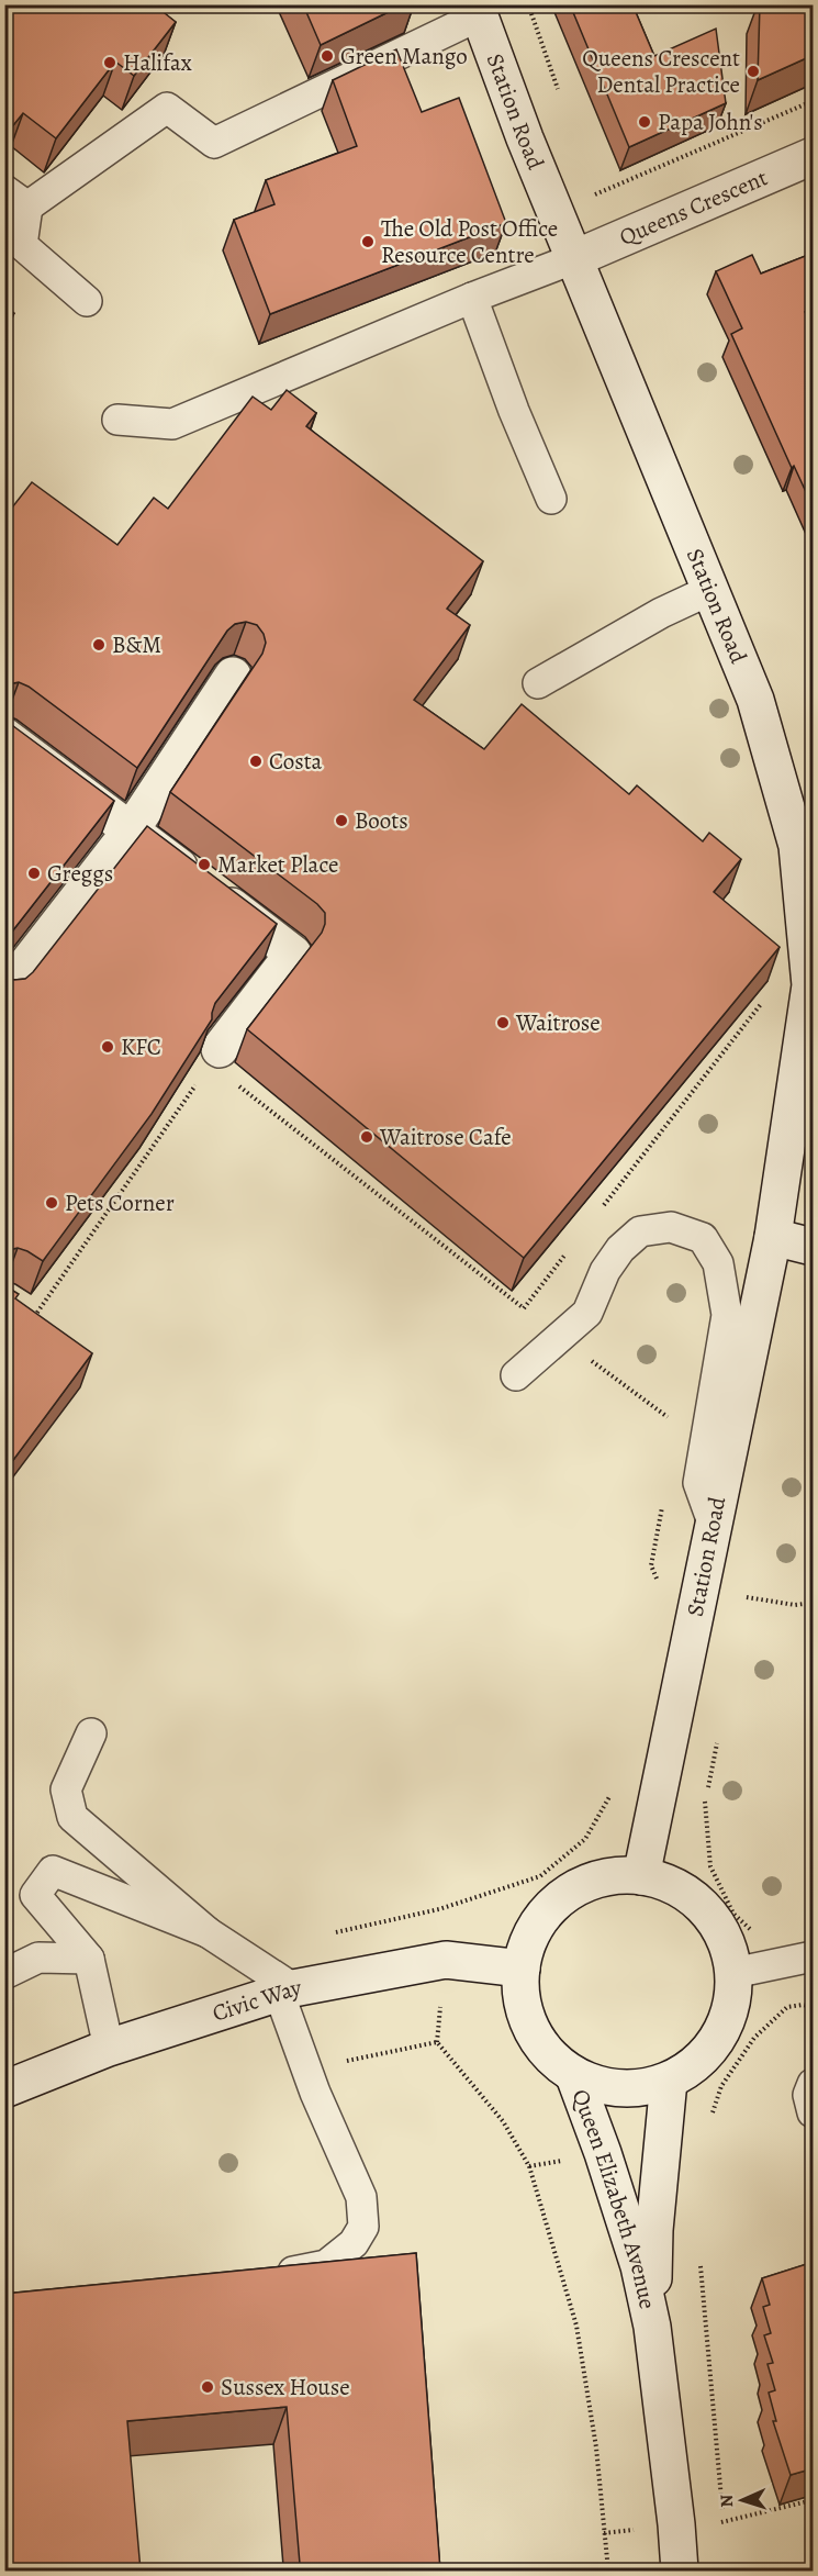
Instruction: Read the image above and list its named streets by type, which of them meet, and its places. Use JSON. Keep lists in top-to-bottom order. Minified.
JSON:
{"streets":{"main road":["Station Road","Queens Crescent","Civic Way","Queen Elizabeth Avenue"]},"crossings":[["Station Road","Queens Crescent"],["Station Road","Civic Way"],["Station Road","Queen Elizabeth Avenue"],["Civic Way","Queen Elizabeth Avenue"]],"places":["Green Mango","Halifax","Queens Crescent Dental Practice","Papa John's","The Old Post Office Resource Centre","B&M","Costa","Boots","Market Place","Greggs","Waitrose","KFC","Waitrose Cafe","Pets Corner","Sussex House"],"north":"left"}
